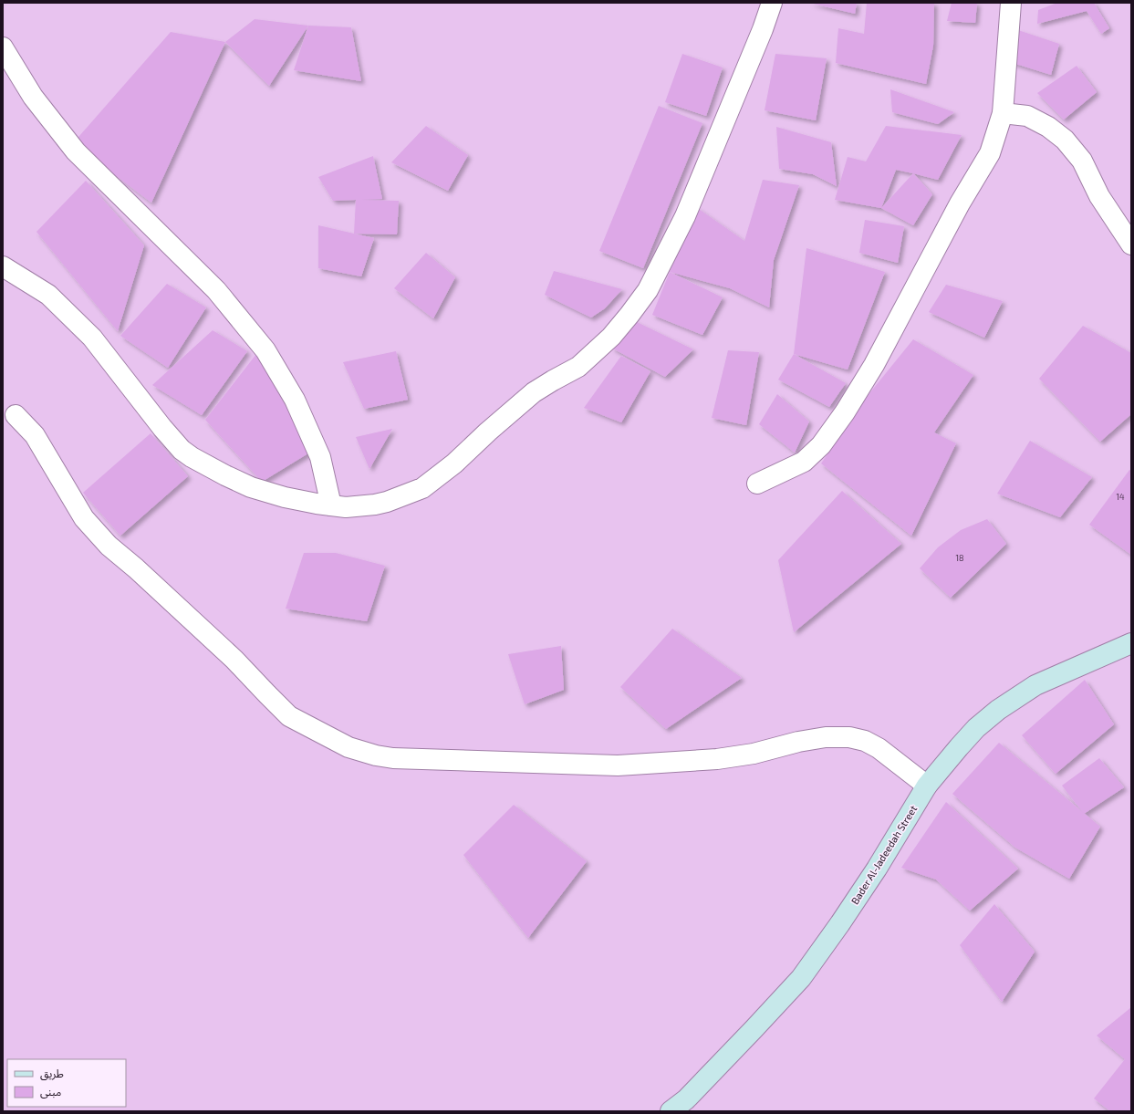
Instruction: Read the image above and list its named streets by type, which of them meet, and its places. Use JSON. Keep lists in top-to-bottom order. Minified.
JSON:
{"streets":{"main road":["Bader Al-Jadeedah Street"]},"house_numbers":["14","18"],"legend":["طريق","مبنى"]}
